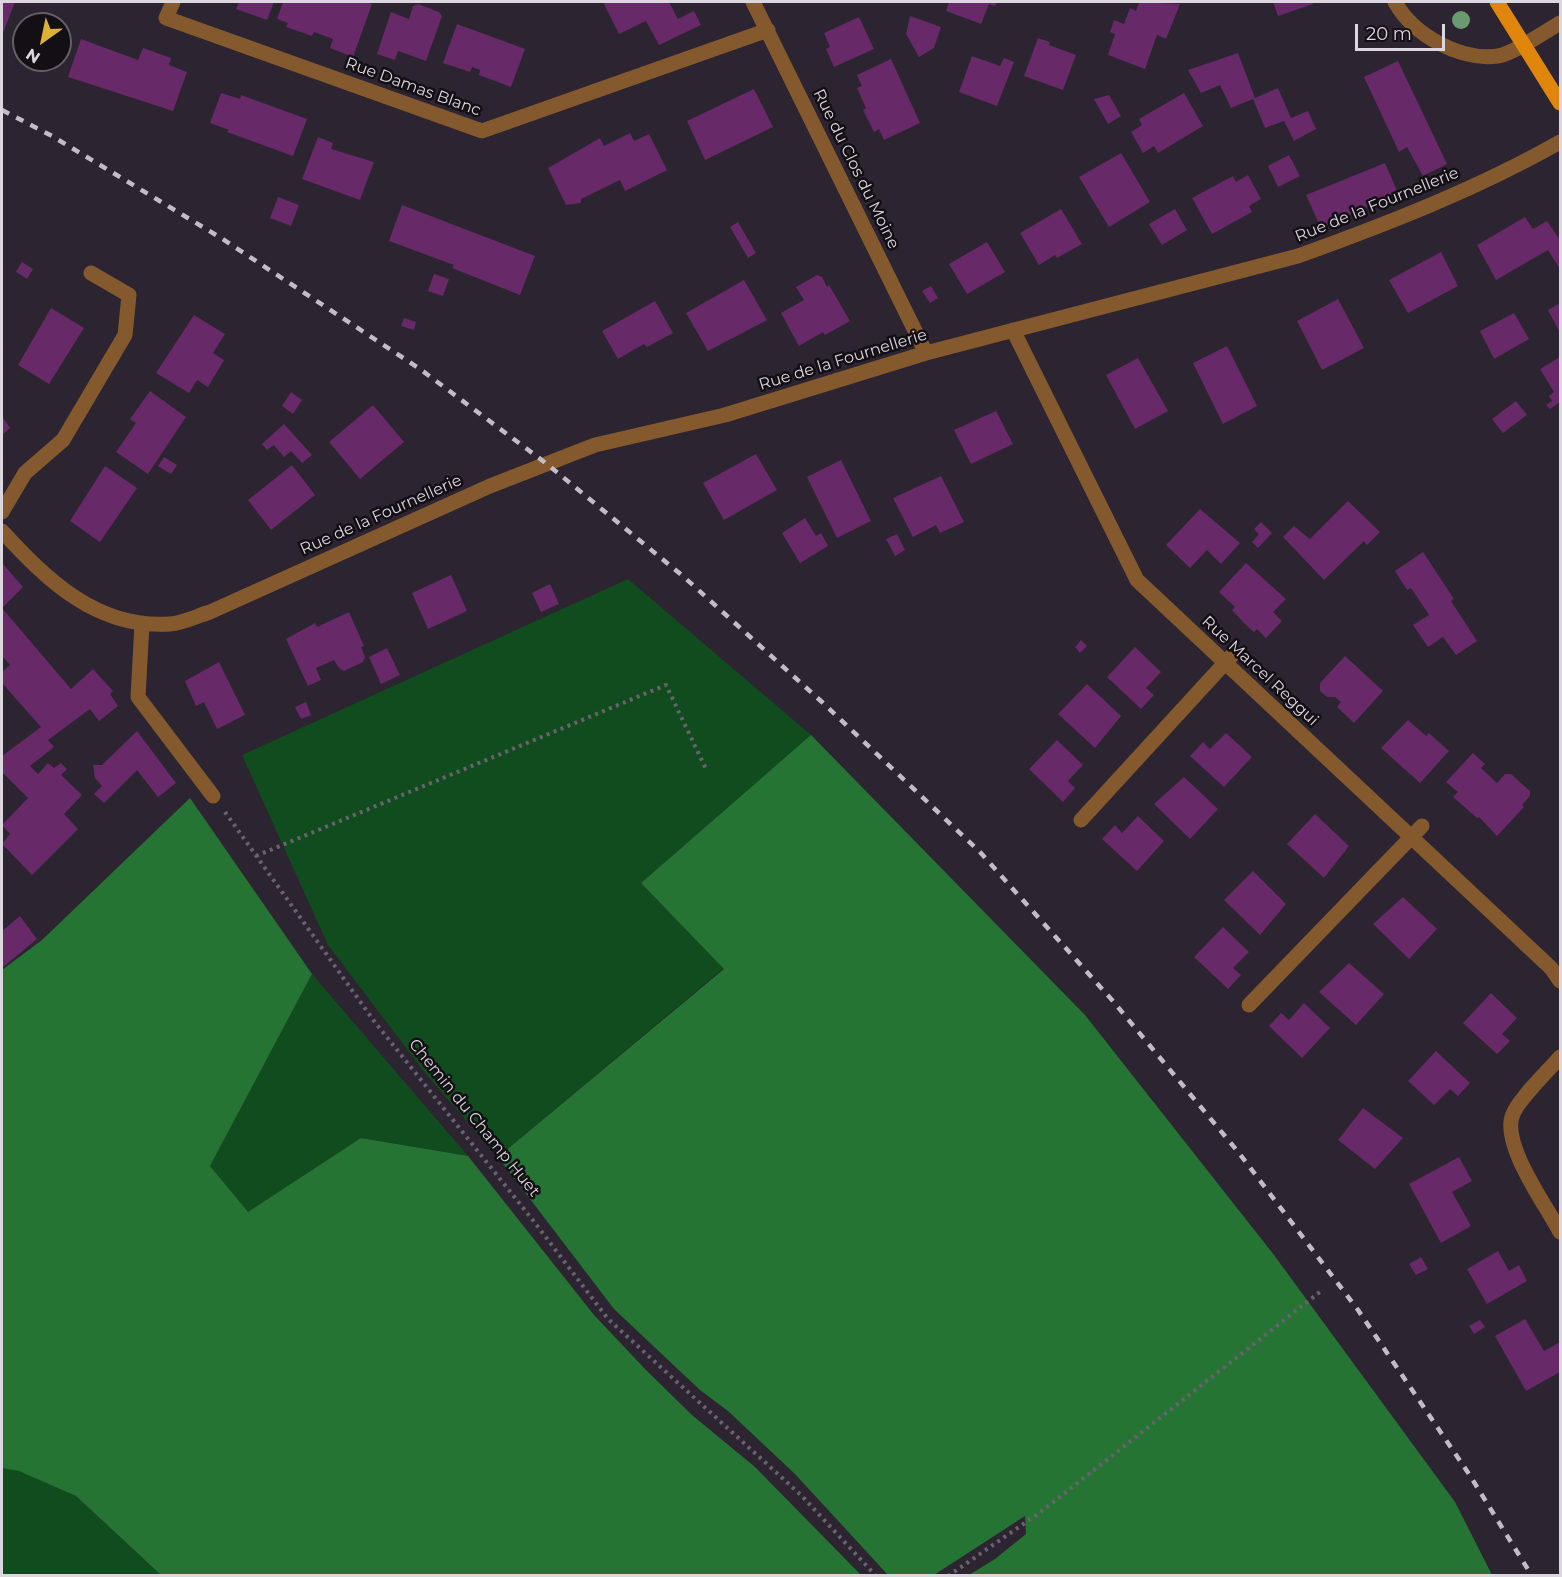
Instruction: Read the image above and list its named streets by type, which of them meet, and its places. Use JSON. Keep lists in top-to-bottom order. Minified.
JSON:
{"streets":{"street":["Rue Damas Blanc","Rue du Clos du Moine","Rue de la Fournellerie","Rue Marcel Reggui"],"path":["Chemin du Champ Huet"]},"crossings":[["Rue Damas Blanc","Rue du Clos du Moine"],["Rue du Clos du Moine","Rue de la Fournellerie"],["Rue de la Fournellerie","Rue Marcel Reggui"]],"scale_bar":"20 m","north":"bottom left"}
